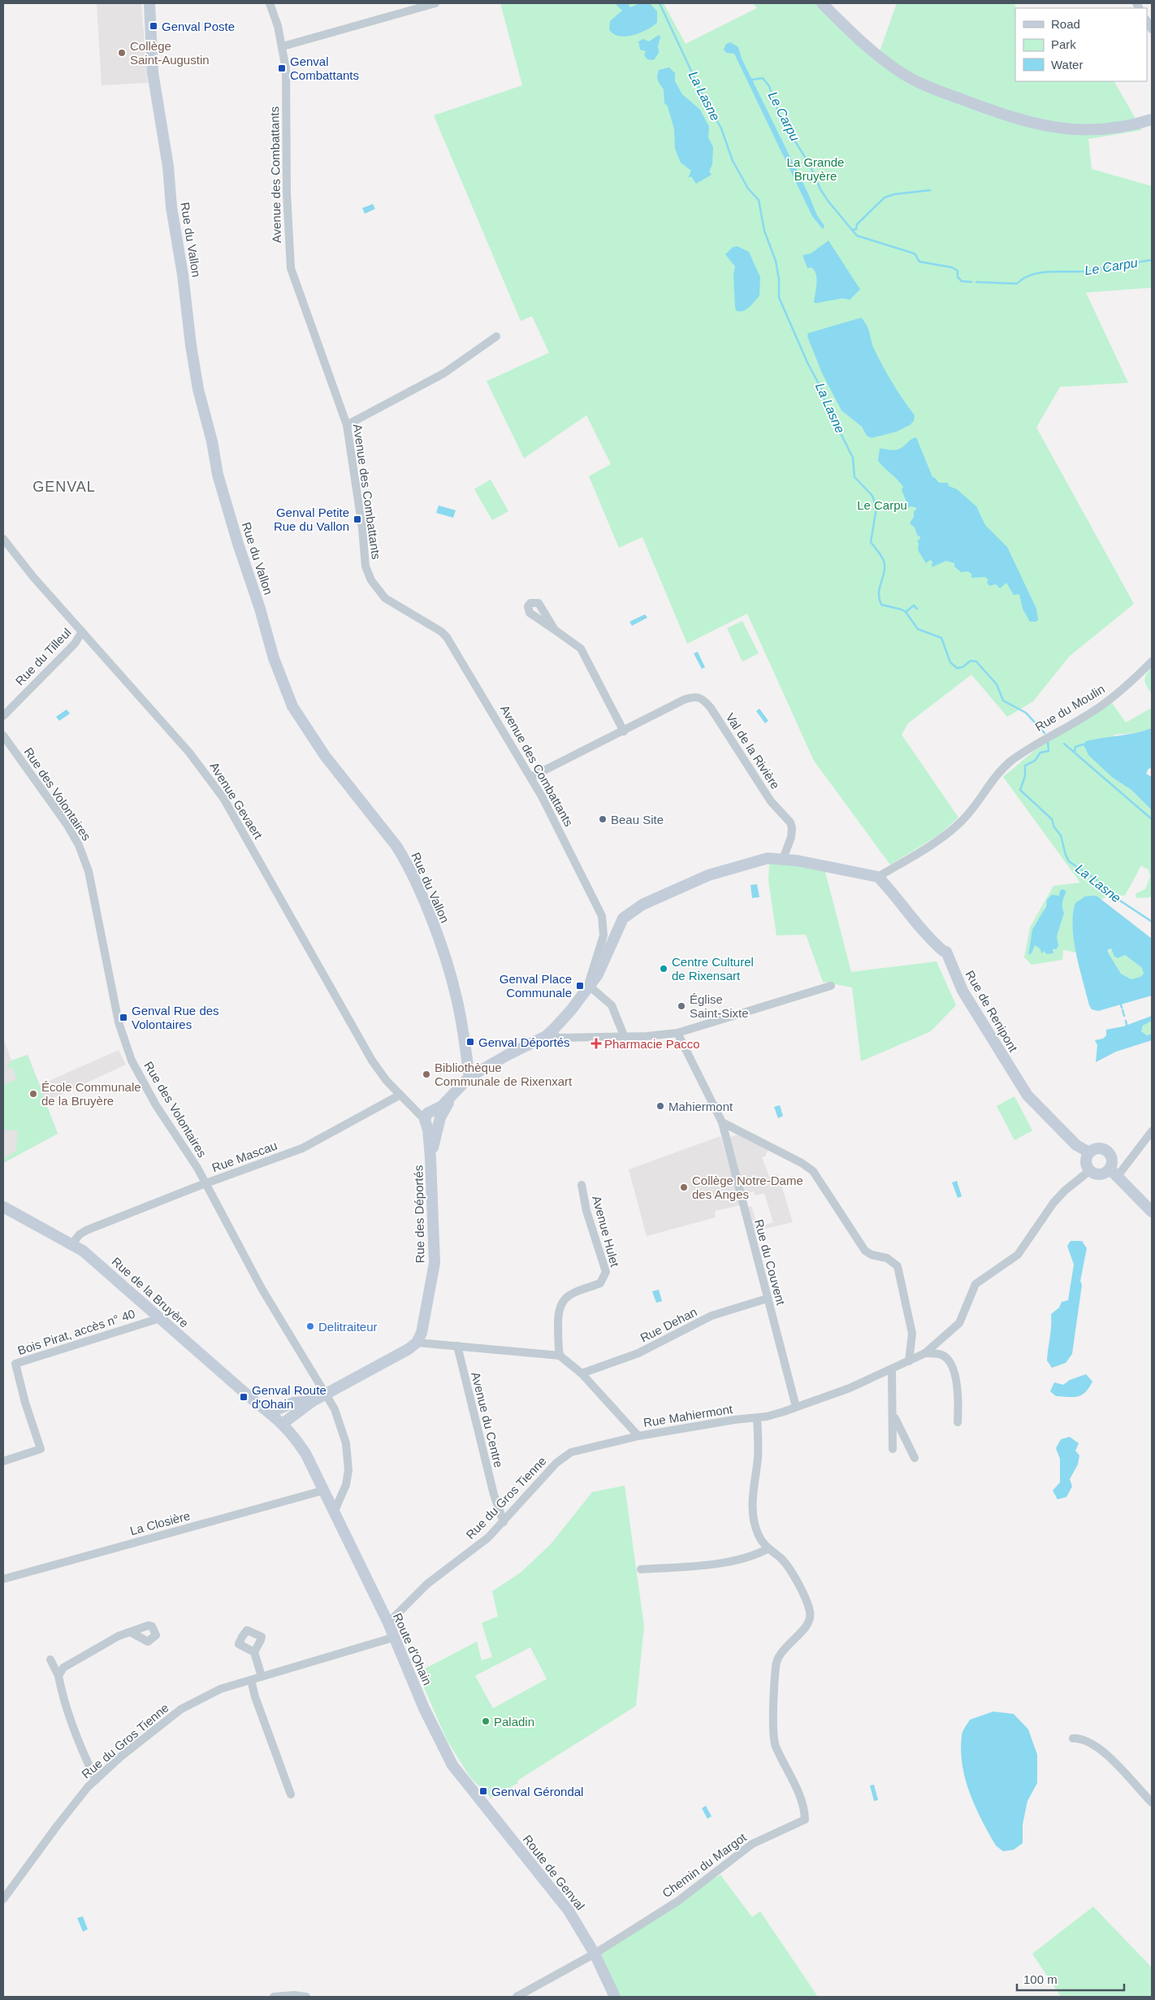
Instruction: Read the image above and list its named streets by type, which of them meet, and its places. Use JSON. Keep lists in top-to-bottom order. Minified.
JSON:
{"streets":{"street":["Avenue des Combattants","Rue du Vallon","Rue du Tilleul","Rue du Moulin","Val de la Rivière","Rue des Volontaires","Avenue Gevaert","Rue de Renipont","Rue Mascau","Rue des Déportés","Avenue Hulet","Rue du Couvent","Rue de la Bruyère","Rue Dehan","Bois Pirat, accès n° 40","Rue Mahiermont","Avenue du Centre","Rue du Gros Tienne","La Closière","Route d'Ohain","Chemin du Margot","Route de Genval"]},"crossings":[["Avenue des Combattants","Val de la Rivière"],["Rue du Tilleul","Avenue Gevaert"],["Rue du Moulin","Rue de Renipont"],["Rue des Volontaires","Rue Mascau"],["Avenue Gevaert","Rue Mascau"],["Avenue Gevaert","Rue des Déportés"],["Rue de Renipont","Rue Mahiermont"],["Rue Mascau","Rue de la Bruyère"],["Avenue Hulet","Rue Mahiermont"],["Rue du Couvent","Rue Dehan"],["Rue du Couvent","Rue Mahiermont"],["Rue de la Bruyère","Bois Pirat, accès n° 40"],["Rue de la Bruyère","Route d'Ohain"],["Rue Dehan","Rue Mahiermont"],["Rue Mahiermont","Rue du Gros Tienne"],["Avenue du Centre","Rue du Gros Tienne"],["Rue du Gros Tienne","Route d'Ohain"],["La Closière","Route d'Ohain"],["Route d'Ohain","Route de Genval"],["Chemin du Margot","Route de Genval"]],"districts":["GENVAL"],"water":["La Lasne","Le Carpu"],"parks":["La Grande Bruyère","Le Carpu"],"places":{"transit":["Genval Poste","Genval Combattants","Genval Petite Rue du Vallon","Genval Place Communale","Genval Rue des Volontaires","Genval Déportés","Genval Route d'Ohain","Genval Gérondal"],"other":["Collège Saint-Augustin","Beau Site","Centre Culturel de Rixensart","Église Saint-Sixte","Bibliothèque Communale de Rixenxart","École Communale de la Bruyère","Mahiermont","Collège Notre-Dame des Anges","Delitraiteur","Paladin"],"health":["Pharmacie Pacco"]},"legend":["Road","Park","Water"],"scale_bar":"100 m"}
